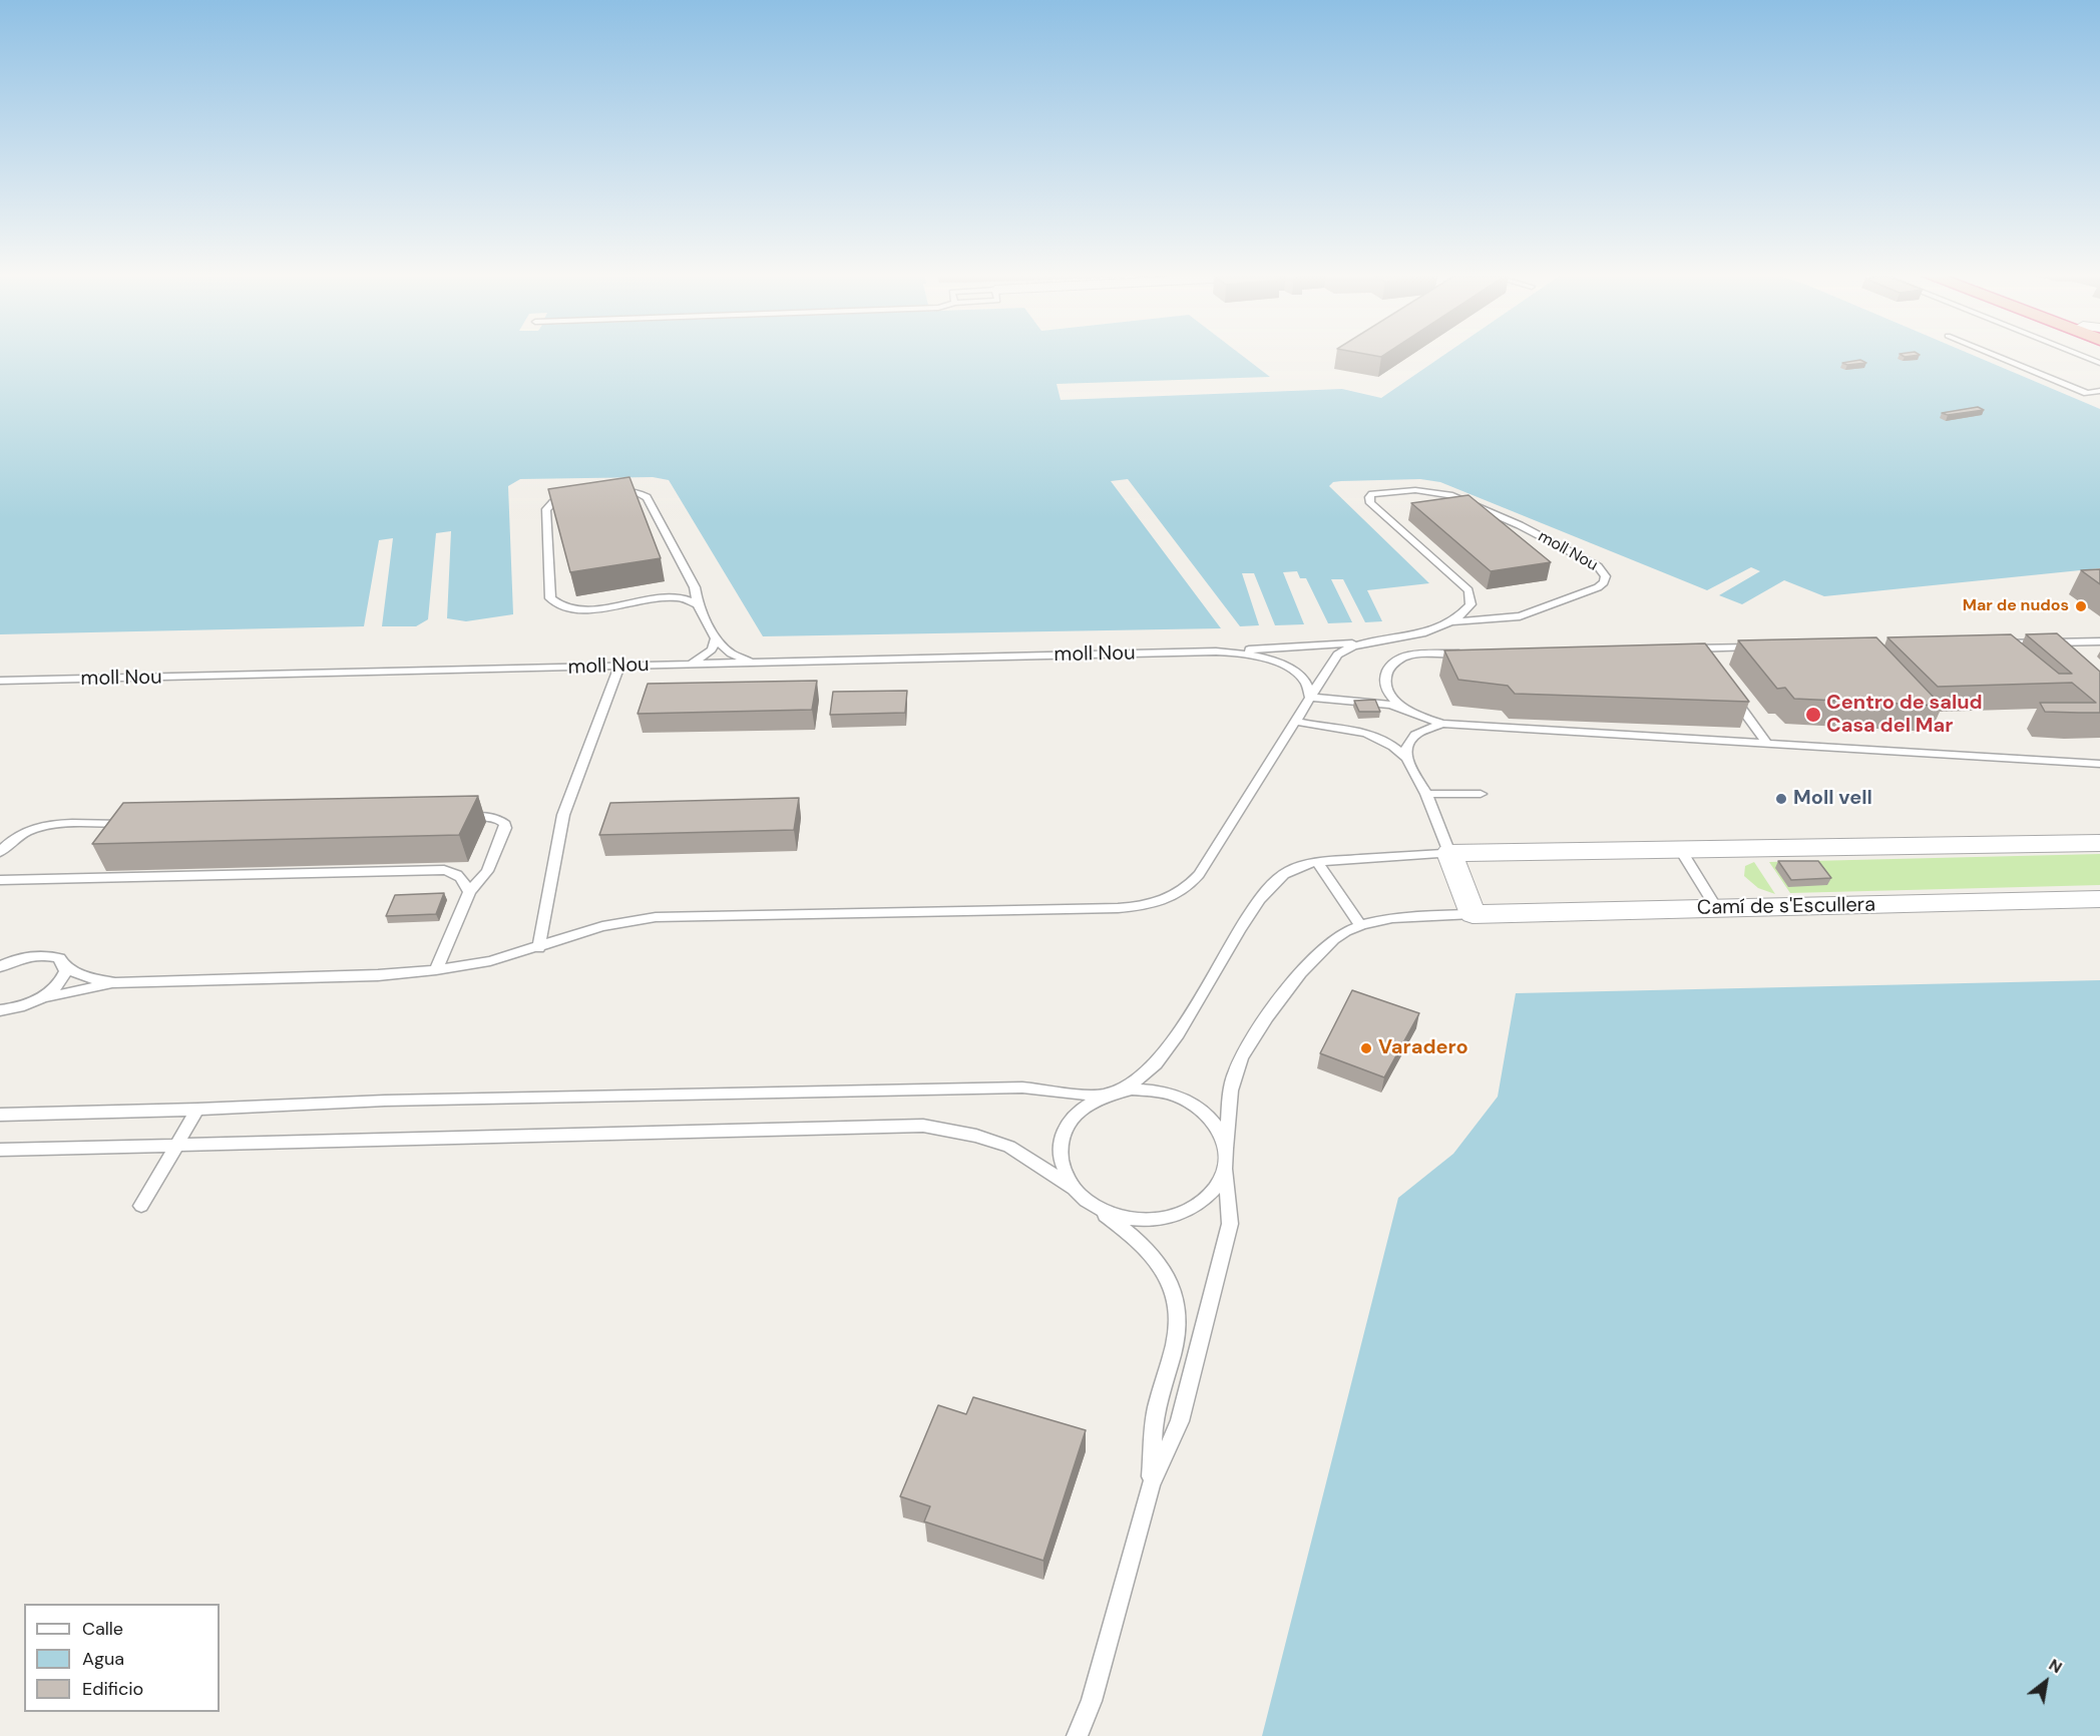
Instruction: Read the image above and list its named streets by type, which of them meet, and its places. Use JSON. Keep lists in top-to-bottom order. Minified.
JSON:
{"streets":{"street":["Camí de s'Escullera"],"lane":["moll Nou"]},"places":["Mar de nudos","Centro de salud Casa del Mar","Moll vell","Varadero"],"legend":["Calle","Agua","Edificio"],"north":"top right"}
